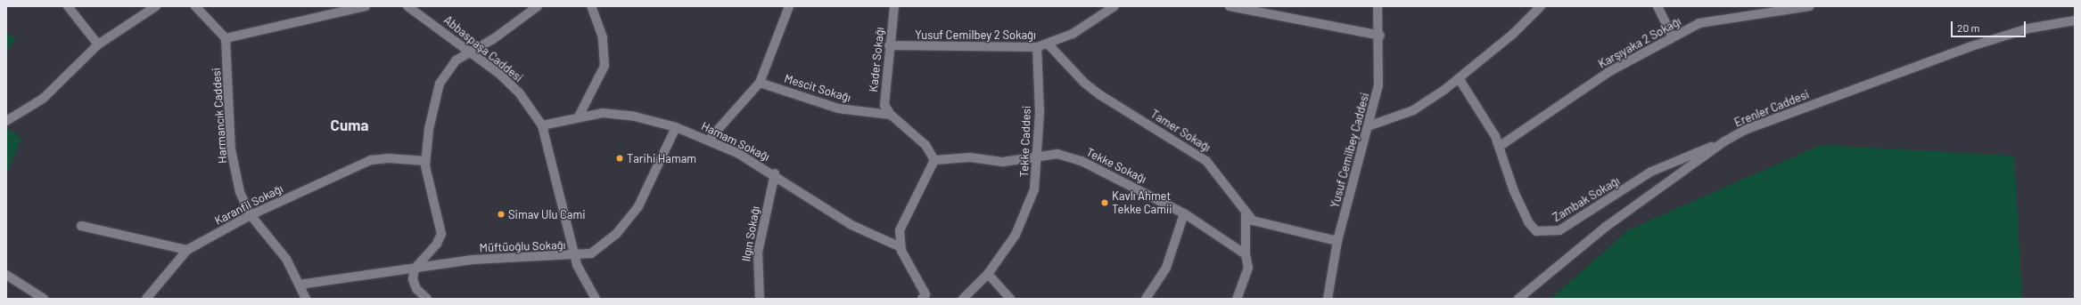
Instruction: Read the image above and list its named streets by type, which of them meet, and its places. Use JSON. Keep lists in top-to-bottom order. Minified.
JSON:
{"streets":{"street":["Yusuf Cemilbey 2 Sokağı","Karşıyaka 2 Sokağı","Abbaspaşa Caddesi","Kader Sokağı","Mescit Sokağı","Erenler Caddesi","Harmancık Caddesi","Tamer Sokağı","Hamam Sokağı","Tekke Caddesi","Yusuf Cemilbey Caddesi","Tekke Sokağı","Zambak Sokağı","Karanfil Sokağı","Ilgın Sokağı","Müftüoğlu Sokağı"]},"crossings":[["Yusuf Cemilbey 2 Sokağı","Kader Sokağı"],["Yusuf Cemilbey 2 Sokağı","Tamer Sokağı"],["Yusuf Cemilbey 2 Sokağı","Tekke Caddesi"],["Karşıyaka 2 Sokağı","Zambak Sokağı"],["Abbaspaşa Caddesi","Hamam Sokağı"],["Abbaspaşa Caddesi","Müftüoğlu Sokağı"],["Kader Sokağı","Mescit Sokağı"],["Erenler Caddesi","Zambak Sokağı"],["Harmancık Caddesi","Karanfil Sokağı"],["Harmancık Caddesi","Müftüoğlu Sokağı"],["Tamer Sokağı","Yusuf Cemilbey Caddesi"],["Hamam Sokağı","Ilgın Sokağı"],["Hamam Sokağı","Müftüoğlu Sokağı"],["Tekke Caddesi","Tekke Sokağı"]],"districts":["Cuma"],"places":["Tarihi Hamam","Kavlı Ahmet Tekke Camii","Simav Ulu Cami"],"scale_bar":"20 m"}
